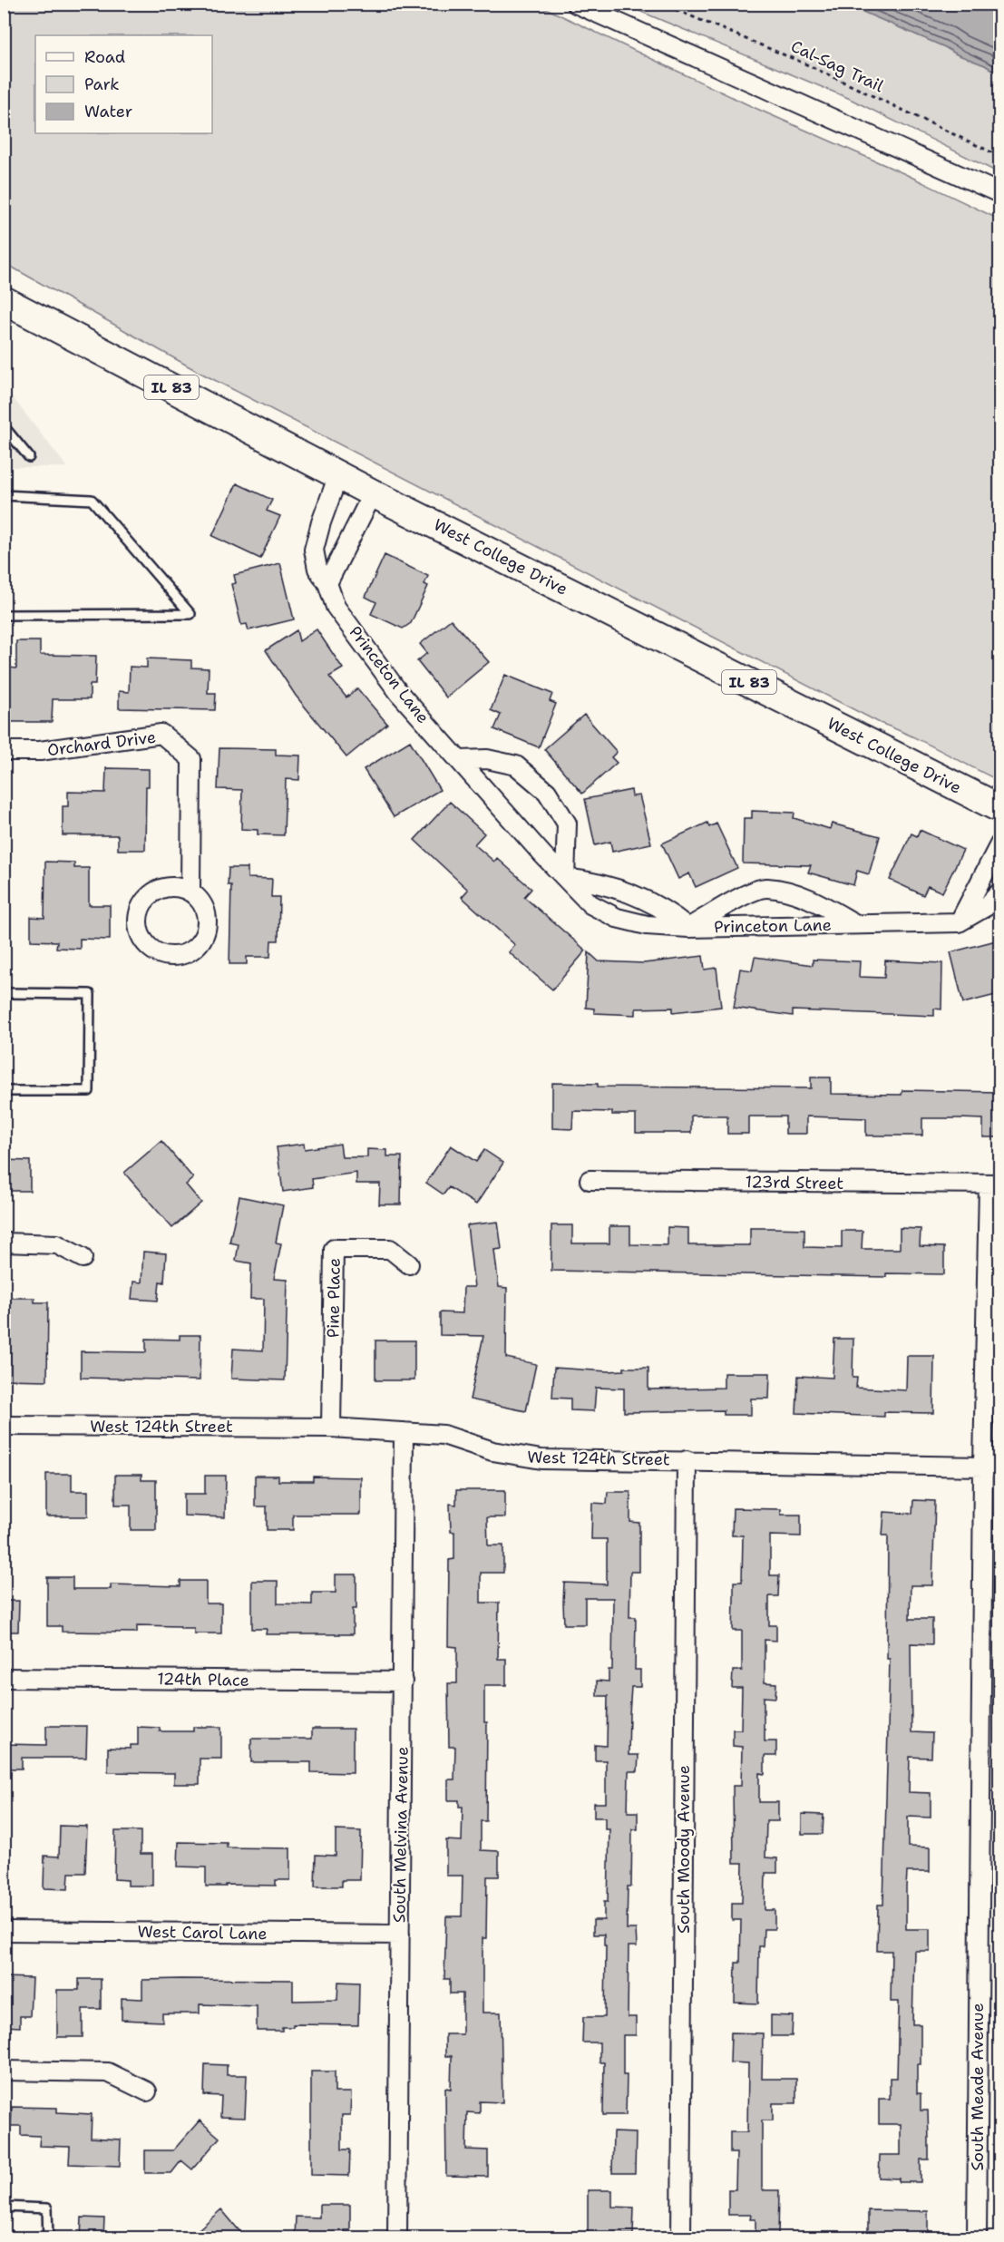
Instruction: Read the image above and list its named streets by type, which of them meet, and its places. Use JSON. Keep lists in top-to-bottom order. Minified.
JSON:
{"streets":{"main road":["IL 83","West College Drive"],"street":["Princeton Lane","Orchard Drive","123rd Street","Pine Place","West 124th Street","124th Place","South Melvina Avenue","South Moody Avenue","West Carol Lane","South Meade Avenue"],"path":["Cal-Sag Trail"]},"crossings":[["West College Drive","Princeton Lane"],["123rd Street","South Meade Avenue"],["Pine Place","West 124th Street"],["West 124th Street","South Melvina Avenue"],["West 124th Street","South Moody Avenue"],["West 124th Street","South Meade Avenue"],["124th Place","South Melvina Avenue"],["South Melvina Avenue","West Carol Lane"]],"legend":["Road","Park","Water"]}
